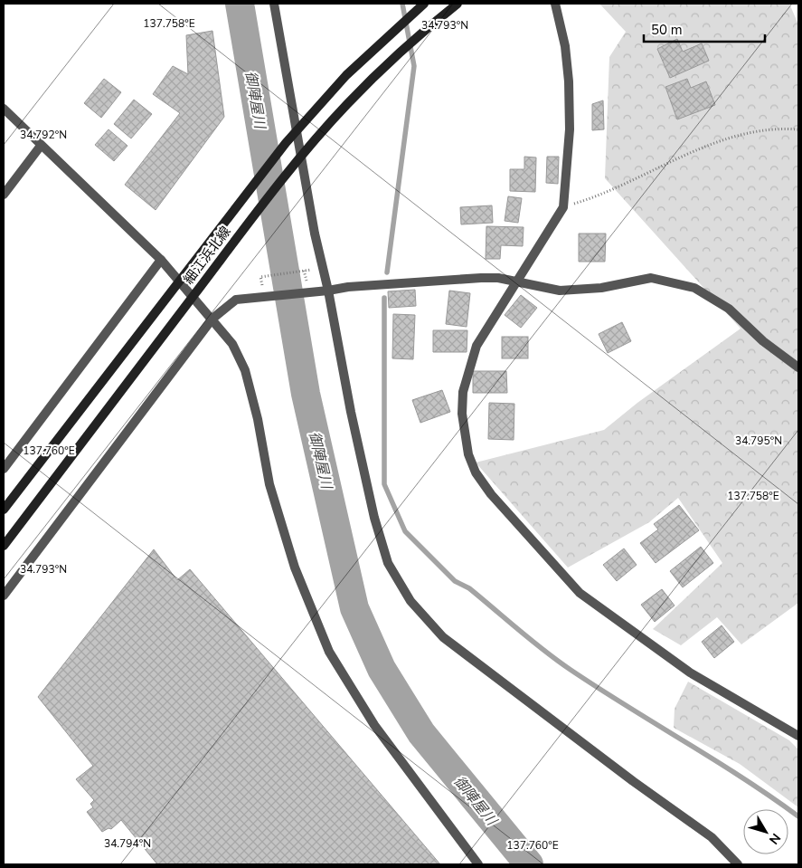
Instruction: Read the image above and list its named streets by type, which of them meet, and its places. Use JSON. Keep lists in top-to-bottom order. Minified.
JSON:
{"streets":{"main road":["細江浜北線"]},"water":["御陣屋川"],"scale_bar":"50 m","north":"bottom right","coordinates":["137.758°E","34.793°N","34.792°N","34.795°N","137.760°E","34.794°N"]}
